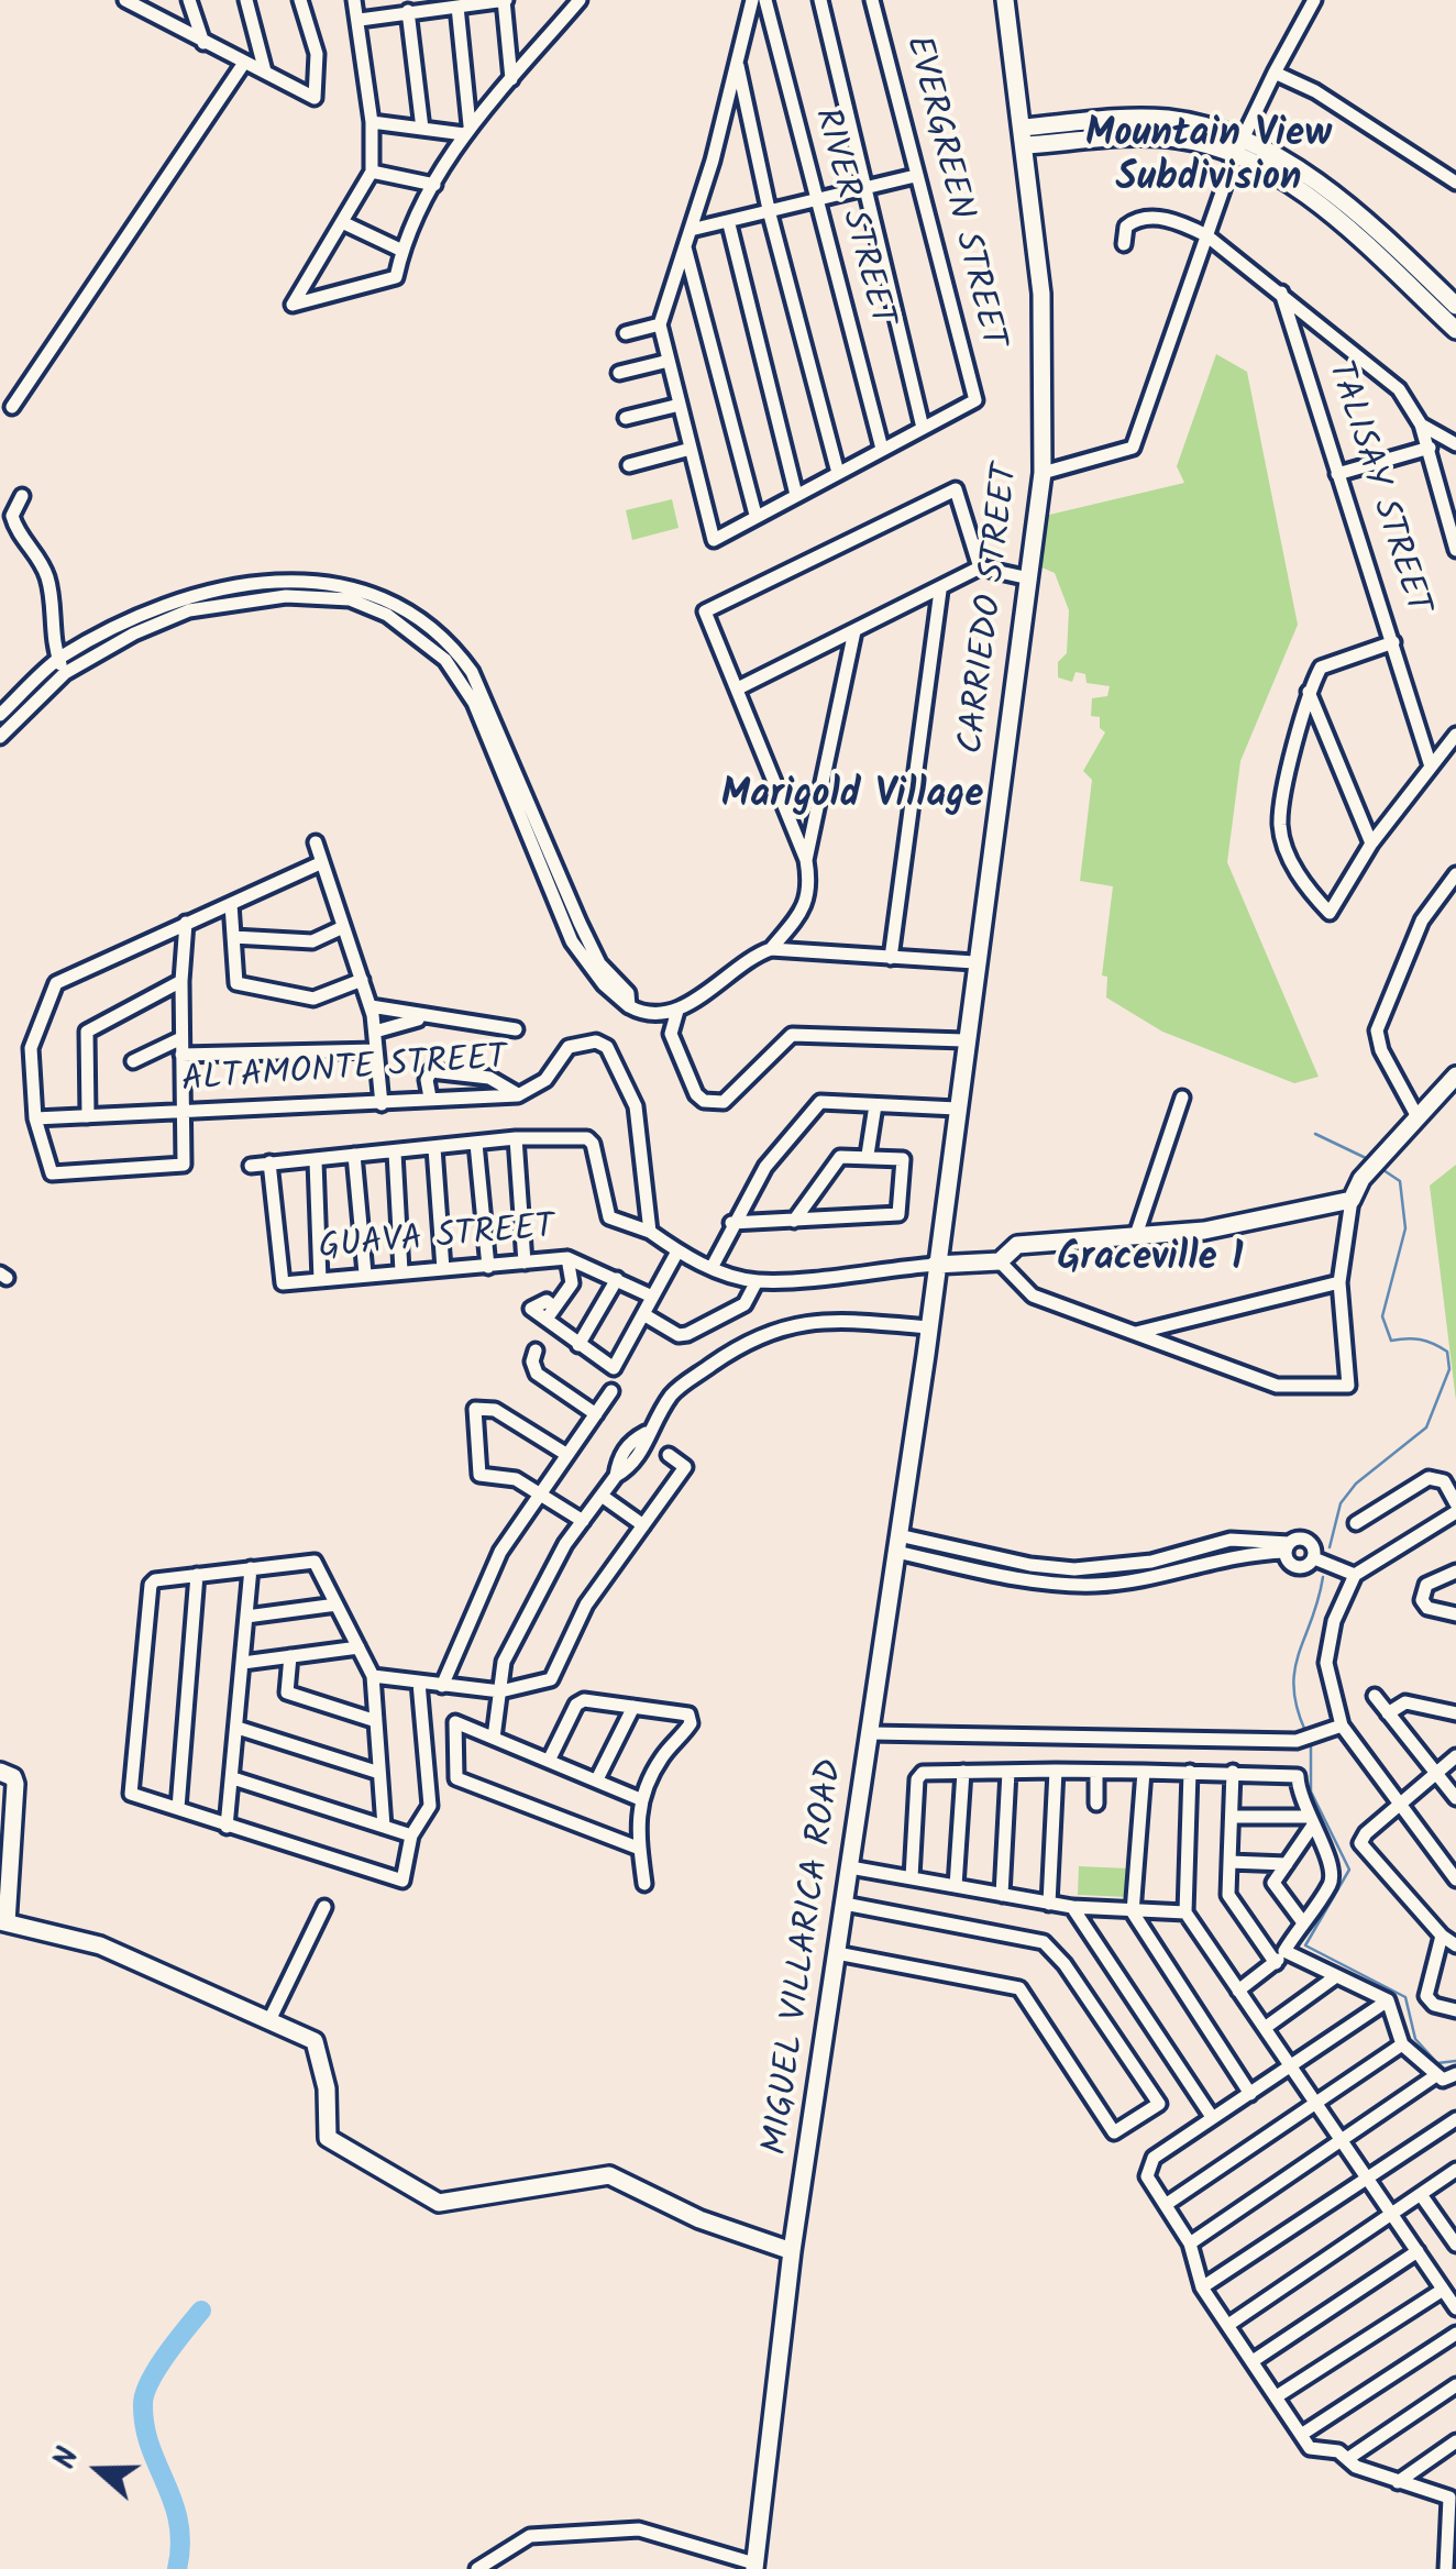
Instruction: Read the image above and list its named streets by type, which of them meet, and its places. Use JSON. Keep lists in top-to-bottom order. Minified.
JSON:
{"streets":{"main road":["CARRIEDO STREET","MIGUEL VILLARICA ROAD"],"street":["EVERGREEN STREET","RIVER STREET","TALISAY STREET","ALTAMONTE STREET","GUAVA STREET"]},"crossings":[["CARRIEDO STREET","MIGUEL VILLARICA ROAD"]],"districts":["Mountain View Subdivision","Marigold Village","Graceville 1"],"north":"left"}
